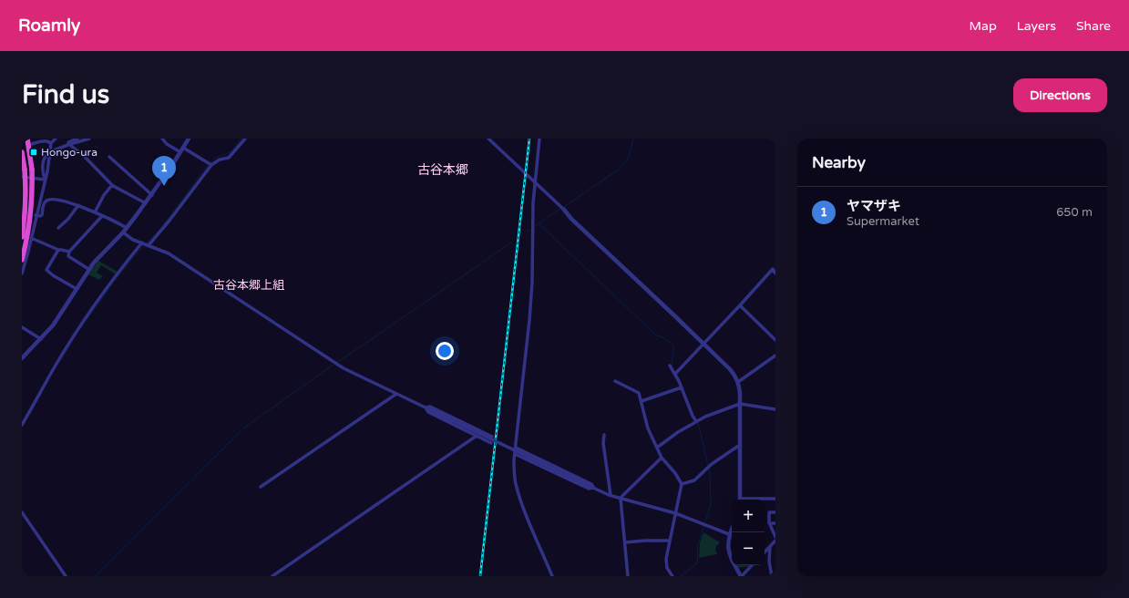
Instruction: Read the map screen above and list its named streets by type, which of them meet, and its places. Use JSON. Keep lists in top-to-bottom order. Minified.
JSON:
{"districts":["古谷本郷","古谷本郷上組"],"places":{"transit":["Hongo-ura"]},"page":{"header":"Roamly","nav":["Map","Layers","Share"],"buttons":"Directions","title":"Find us","heading":"Nearby","pins":"1","list":[{"mark":"1","name":"ヤマザキ","note":"Supermarket","value":"650 m"}],"map_buttons":["+","−"]}}
